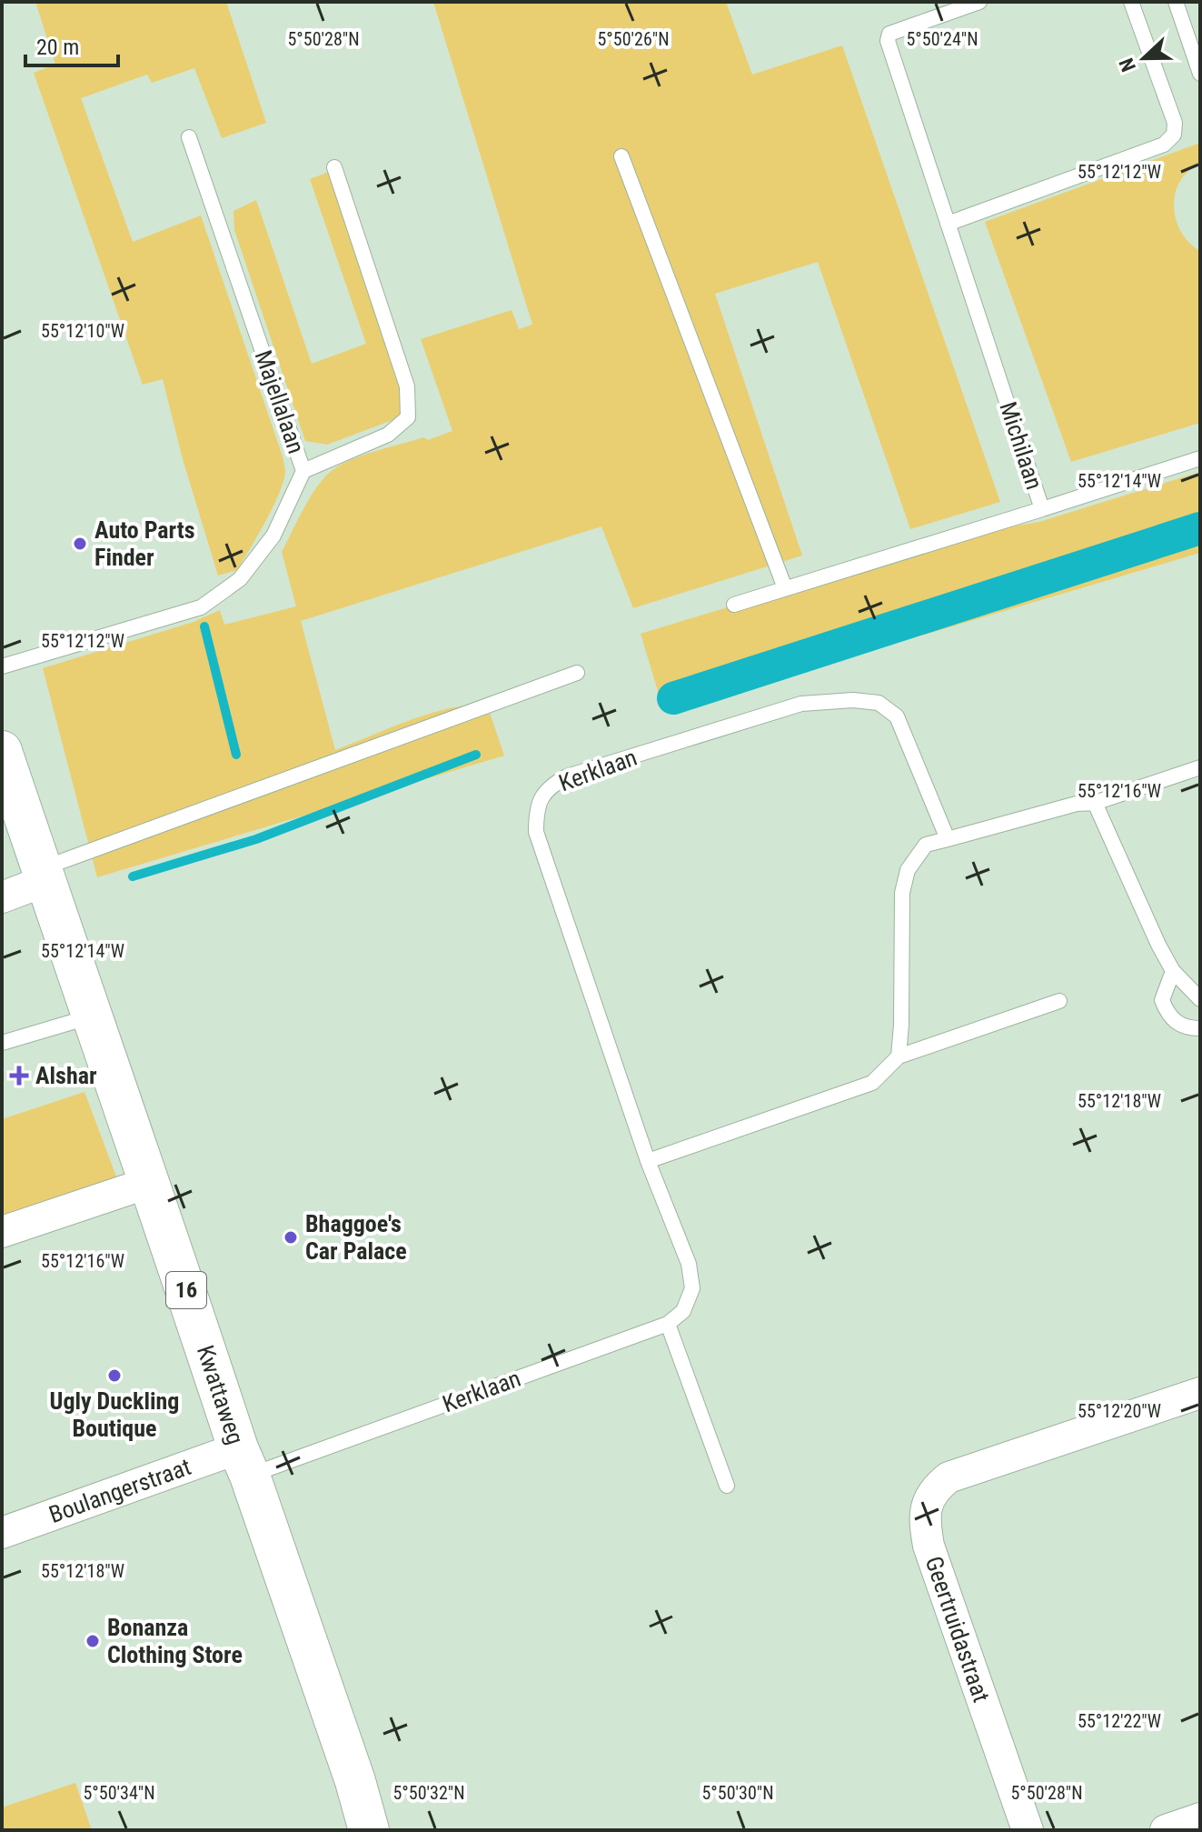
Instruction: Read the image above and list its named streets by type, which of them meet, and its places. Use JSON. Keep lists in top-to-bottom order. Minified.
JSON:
{"streets":{"main road":["16","Kwattaweg"],"street":["Boulangerstraat","Geertruidastraat"],"lane":["Majellalaan","Michilaan","Kerklaan"]},"crossings":[["Kerklaan","Kwattaweg"],["Kerklaan","Boulangerstraat"],["Kwattaweg","Boulangerstraat"]],"places":{"other":["Auto Parts Finder","Bhaggoe's Car Palace","Ugly Duckling Boutique","Bonanza Clothing Store"],"health":["Alshar"]},"scale_bar":"20 m","north":"left","coordinates":["5°50'26\"N","5°50'24\"N","5°50'28\"N","55°12'12\"W","55°12'10\"W","55°12'14\"W","55°12'16\"W","55°12'18\"W","55°12'20\"W","55°12'22\"W","5°50'34\"N","5°50'32\"N","5°50'30\"N"]}
